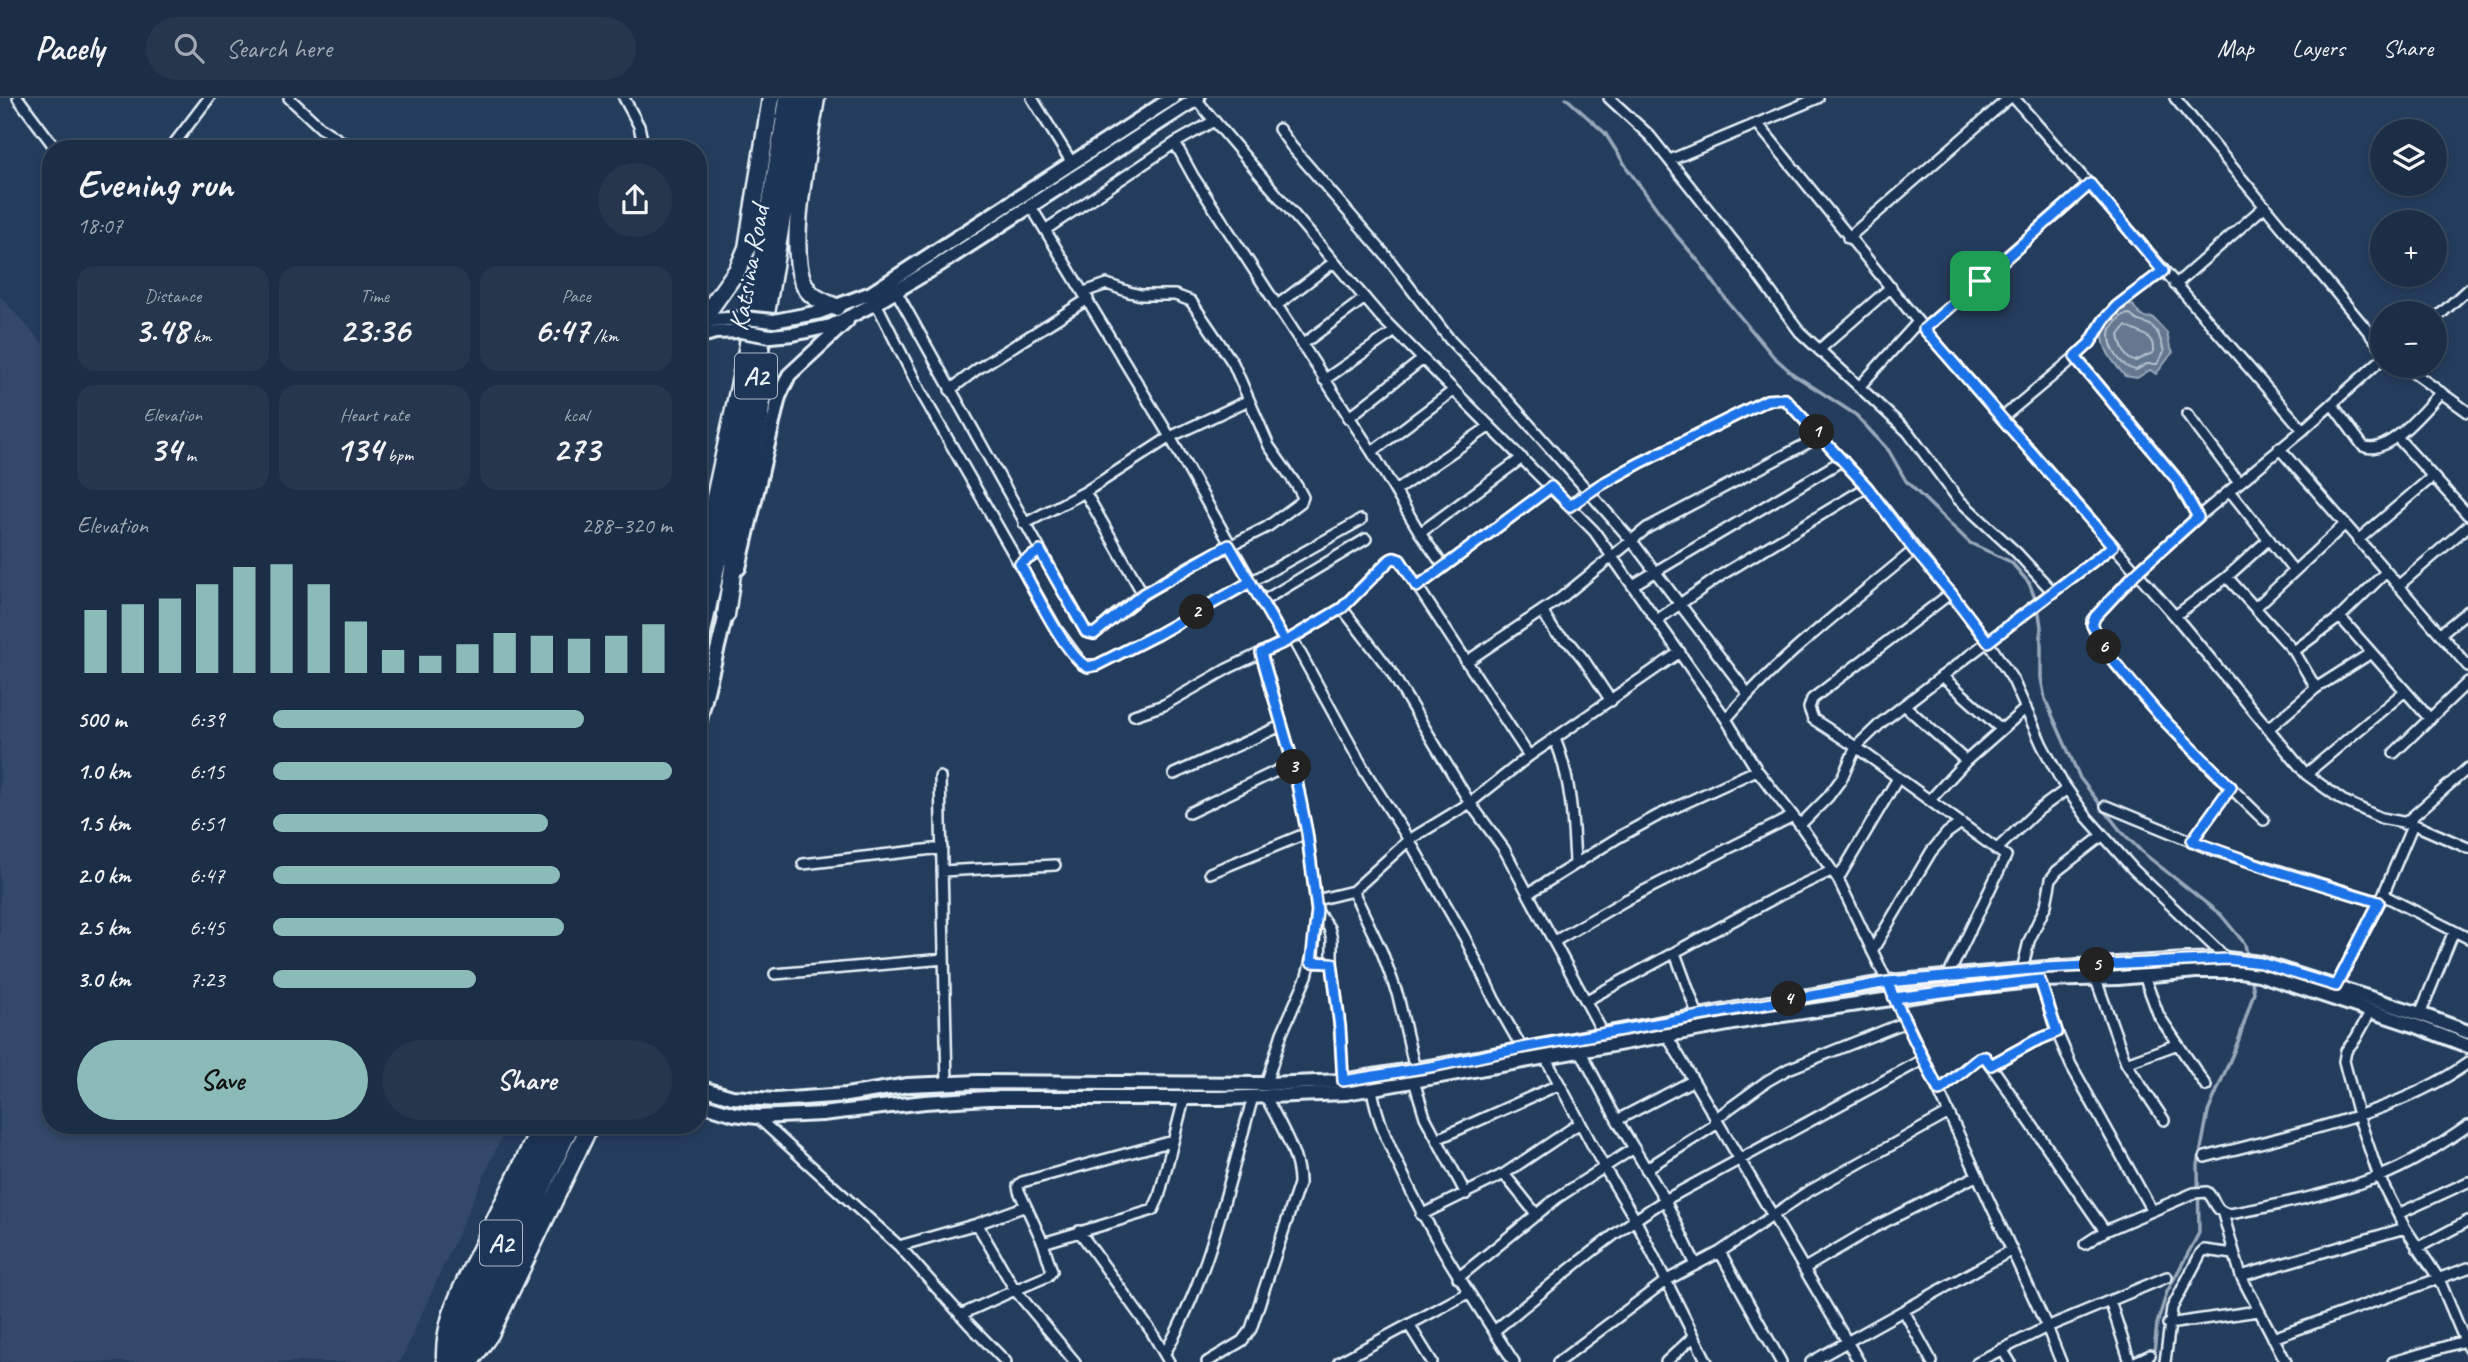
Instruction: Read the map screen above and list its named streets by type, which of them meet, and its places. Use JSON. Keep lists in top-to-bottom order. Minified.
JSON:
{"streets":{"highway":["Katsina Road","A2"]},"page":{"header":"Pacely","search":"Search here","nav":["Map","Layers","Share"],"map_buttons":["+","−"],"heading":["Evening run","18:07"],"stats":[["Distance","3.48 km"],["Time","23:36"],["Pace","6:47 /km"],["Elevation","34 m"],["Heart rate","134 bpm"],["kcal","273"]],"pins":["1","2","6","3","5","4"],"chart":["Elevation","288–320 m"],"list":[{"name":"500 m","note":"6:39"},{"name":"1.0 km","note":"6:15"},{"name":"1.5 km","note":"6:51"},{"name":"2.0 km","note":"6:47"},{"name":"2.5 km","note":"6:45"},{"name":"3.0 km","note":"7:23"}],"buttons":["Save","Share"]}}
